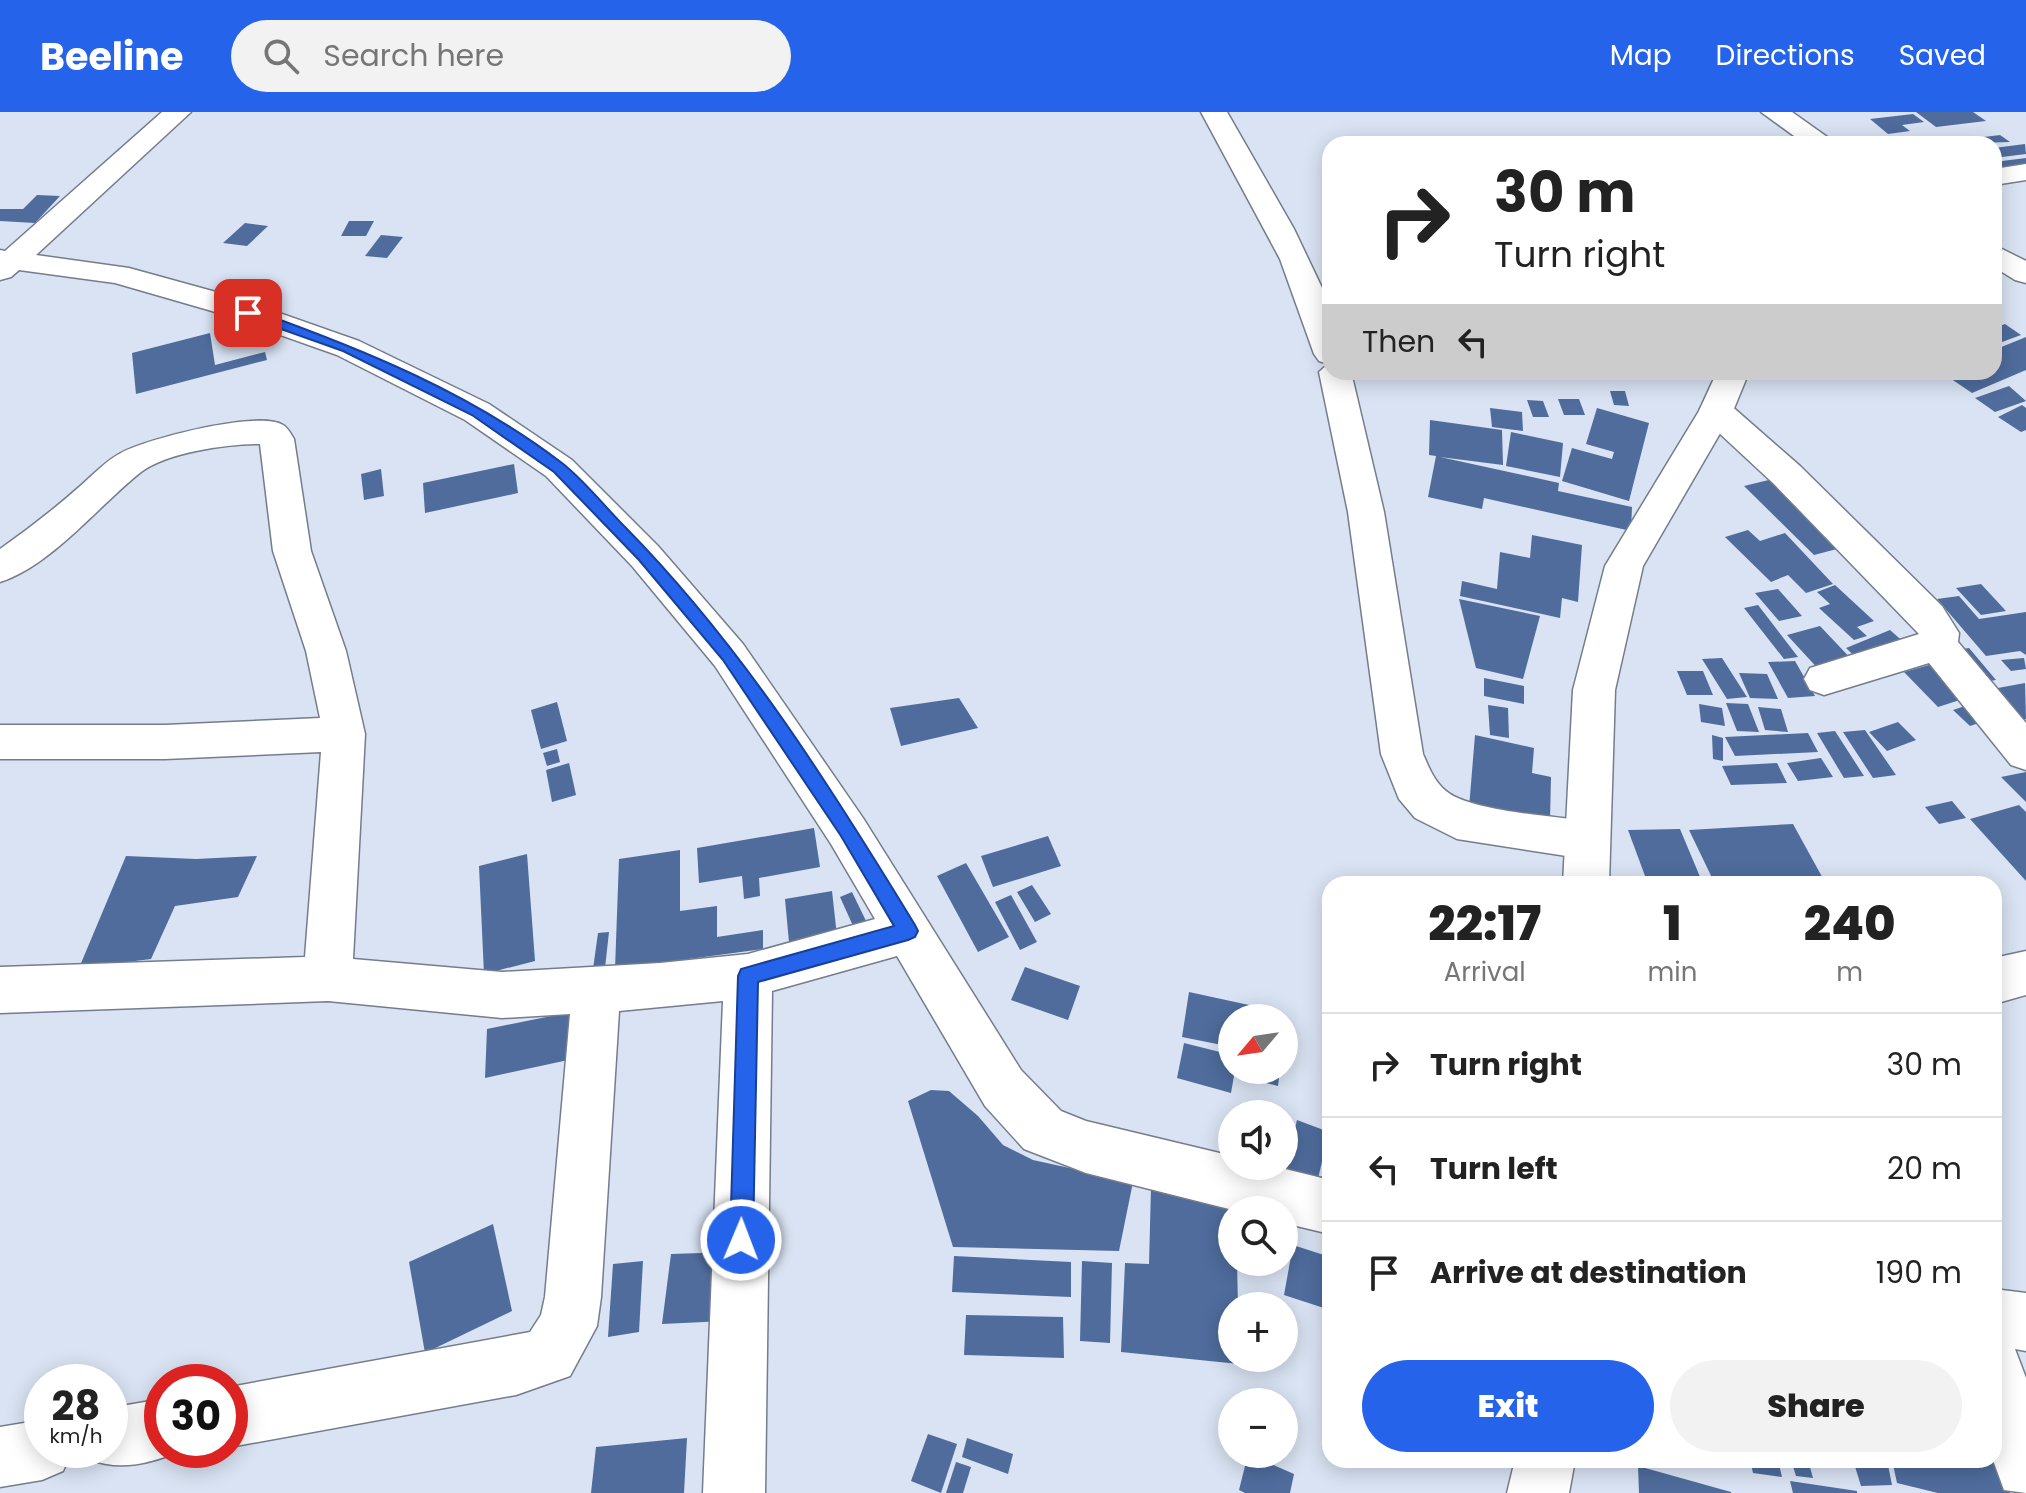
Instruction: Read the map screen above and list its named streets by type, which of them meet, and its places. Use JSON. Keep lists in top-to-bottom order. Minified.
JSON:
{"north":"bottom left","page":{"header":"Beeline","search":"Search here","nav":["Map","Directions","Saved"],"turn":["30 m","Turn right"],"then":"Then","eta":["22:17","Arrival","1","min","240","m"],"map_buttons":["+","−"],"list":[{"name":"Turn right","value":"30 m"},{"name":"Turn left","value":"20 m"},{"name":"Arrive at destination","value":"190 m"}],"buttons":["Exit","Share"],"speed":"28 km/h","limit":"30"}}
